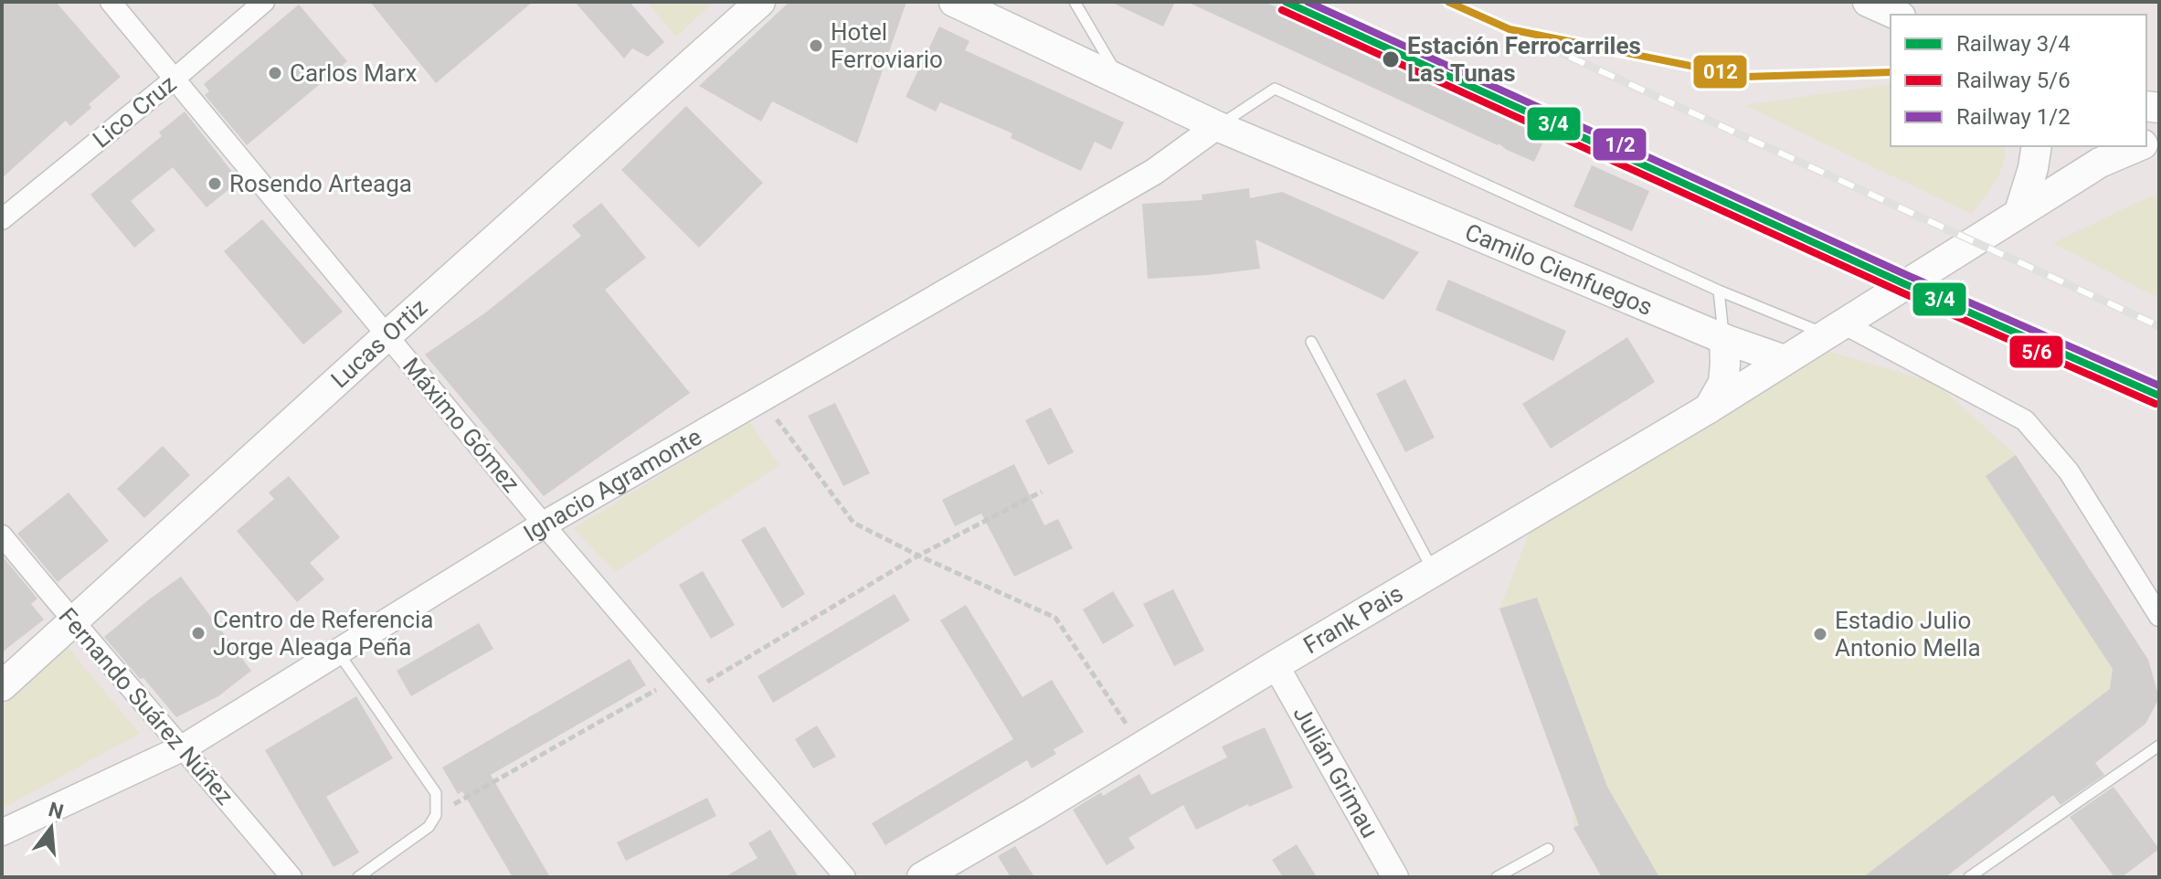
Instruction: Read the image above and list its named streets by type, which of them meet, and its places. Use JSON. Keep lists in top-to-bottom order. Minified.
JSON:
{"streets":{"main road":["Camilo Cienfuegos","Lucas Ortiz","Frank Pais"],"street":["Lico Cruz","Máximo Gómez","Ignacio Agramonte","Fernando Suárez Núñez","Julián Grimau"]},"crossings":[["Lico Cruz","Máximo Gómez"],["Camilo Cienfuegos","Ignacio Agramonte"],["Camilo Cienfuegos","Frank Pais"],["Lucas Ortiz","Máximo Gómez"],["Lucas Ortiz","Fernando Suárez Núñez"],["Máximo Gómez","Ignacio Agramonte"],["Ignacio Agramonte","Fernando Suárez Núñez"],["Frank Pais","Julián Grimau"]],"places":["Hotel Ferroviario","Estación Ferrocarriles Las Tunas","Carlos Marx","Rosendo Arteaga","Centro de Referencia Jorge Aleaga Peña","Estadio Julio Antonio Mella"],"lines":["rail line 3/4","rail line 1/2","transit line 012","rail line 5/6"],"legend":["Railway 3/4","Railway 5/6","Railway 1/2"],"north":"top"}
